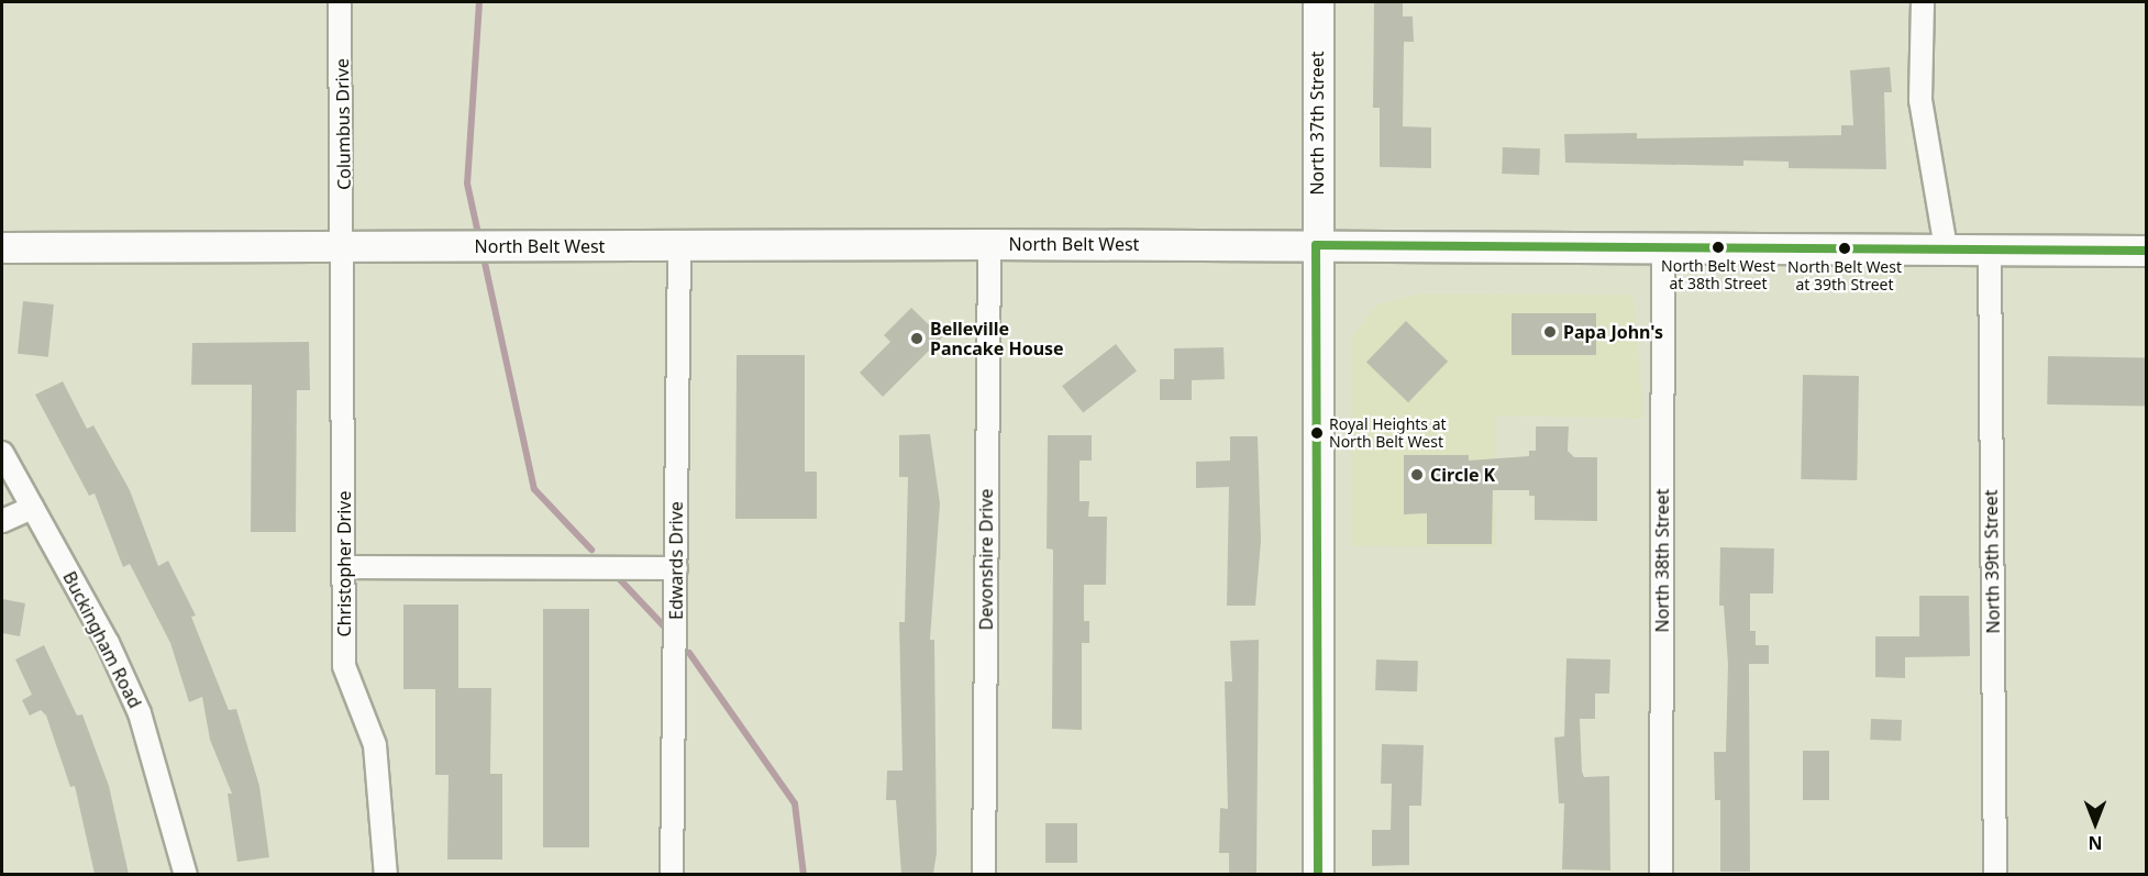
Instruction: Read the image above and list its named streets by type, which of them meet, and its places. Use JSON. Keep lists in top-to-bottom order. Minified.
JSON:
{"streets":{"main road":["North 37th Street","North Belt West"],"street":["Columbus Drive","Devonshire Drive","Edwards Drive","North 38th Street","North 39th Street","Christopher Drive","Buckingham Road"]},"crossings":[["North 37th Street","North Belt West"],["Columbus Drive","North Belt West"],["Columbus Drive","Christopher Drive"],["North Belt West","Devonshire Drive"],["North Belt West","Edwards Drive"],["North Belt West","North 38th Street"],["North Belt West","North 39th Street"],["North Belt West","Christopher Drive"]],"places":["North Belt West at 38th Street","North Belt West at 39th Street","Papa John's","Belleville Pancake House","Royal Heights at North Belt West","Circle K"],"north":"bottom"}
